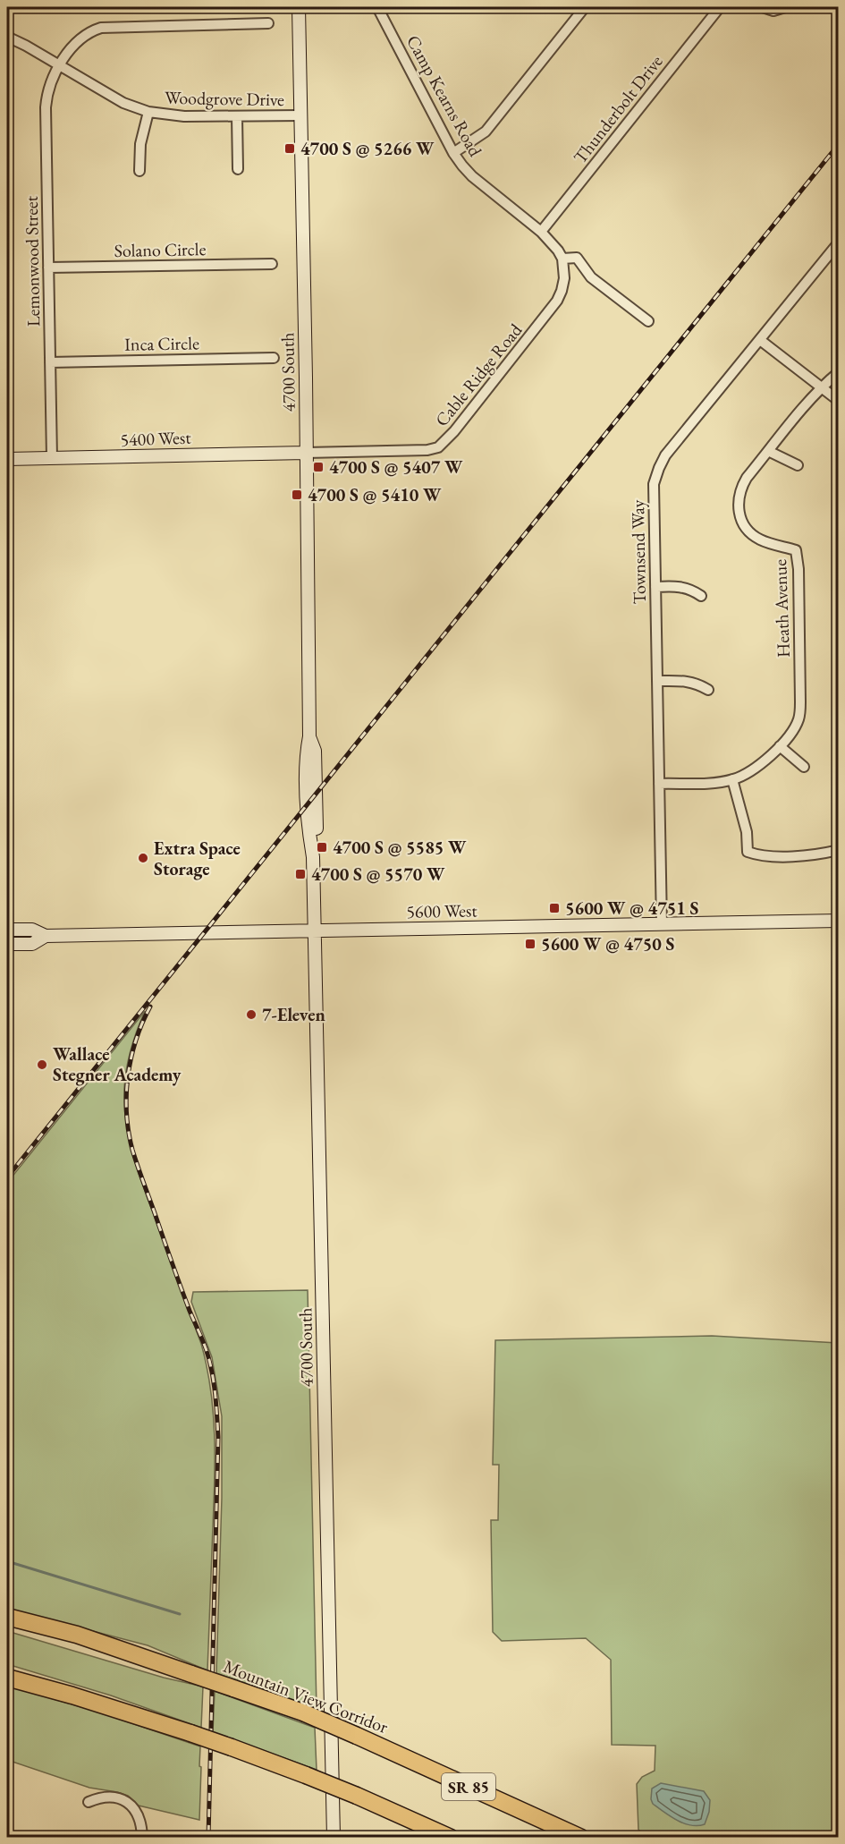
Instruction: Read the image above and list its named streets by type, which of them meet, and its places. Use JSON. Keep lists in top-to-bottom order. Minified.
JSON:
{"streets":{"highway":["Mountain View Corridor","SR 85"],"main road":["4700 South","5400 West","5600 West"],"street":["Camp Kearns Road","Woodgrove Drive","Thunderbolt Drive","Solano Circle","Lemonwood Street","Inca Circle","Cable Ridge Road","Townsend Way","Heath Avenue"]},"crossings":[["Camp Kearns Road","Thunderbolt Drive"],["Camp Kearns Road","Cable Ridge Road"],["Woodgrove Drive","Lemonwood Street"],["Woodgrove Drive","4700 South"],["Solano Circle","Lemonwood Street"],["Lemonwood Street","Inca Circle"],["Lemonwood Street","5400 West"],["4700 South","Cable Ridge Road"],["4700 South","5400 West"],["4700 South","5600 West"],["Cable Ridge Road","5400 West"],["Townsend Way","Heath Avenue"],["Townsend Way","5600 West"]],"places":{"transit":["4700 S @ 5266 W","4700 S @ 5407 W","4700 S @ 5410 W","4700 S @ 5585 W","4700 S @ 5570 W","5600 W @ 4751 S","5600 W @ 4750 S"],"other":["Extra Space Storage","7-Eleven","Wallace Stegner Academy"]}}
